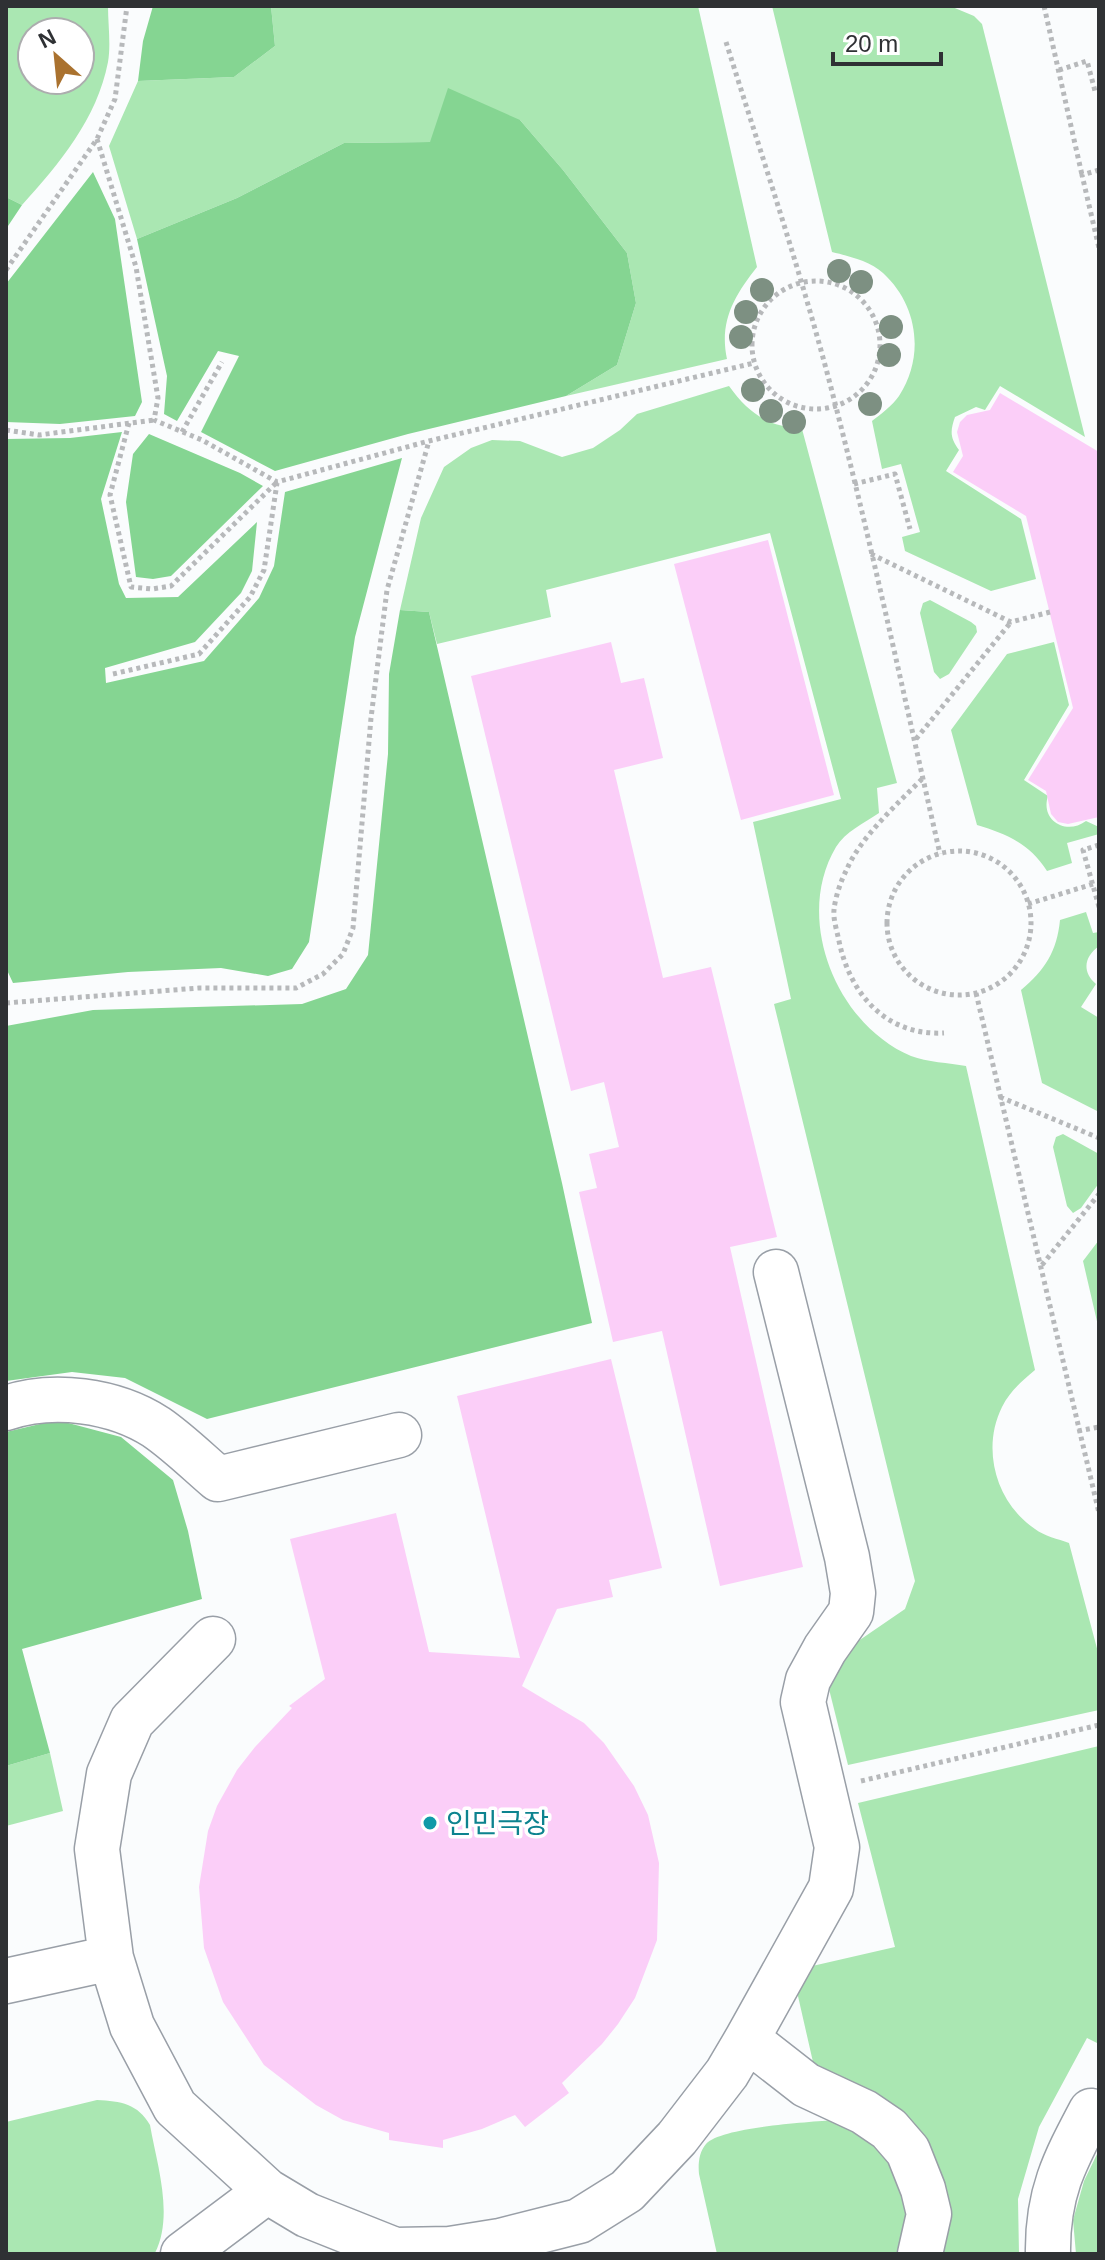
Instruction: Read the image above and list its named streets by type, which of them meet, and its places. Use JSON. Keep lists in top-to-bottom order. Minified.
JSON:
{"places":["인민극장"],"scale_bar":"20 m","north":"top left"}
